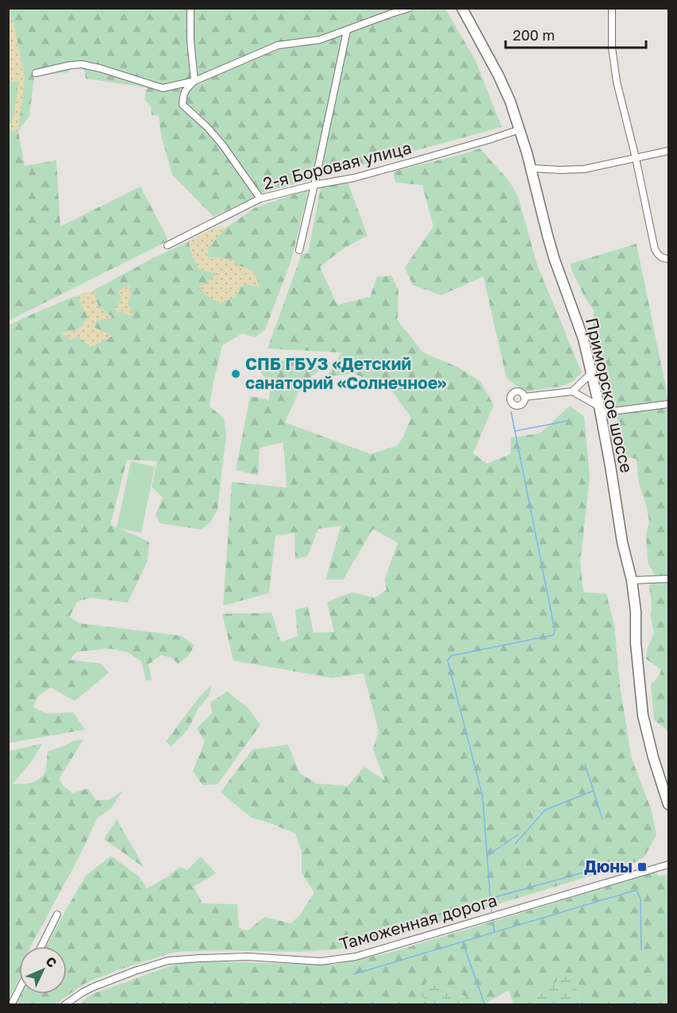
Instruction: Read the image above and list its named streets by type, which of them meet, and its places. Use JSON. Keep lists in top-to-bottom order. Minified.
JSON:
{"streets":{"main road":["Приморское шоссе"],"street":["2-я Боровая улица","Таможенная дорога"]},"crossings":[["2-я Боровая улица","Приморское шоссе"]],"places":{"other":["СПБ ГБУЗ «Детский санаторий «Солнечное»"],"transit":["Дюны"]},"scale_bar":"200 m","north":"top right"}
